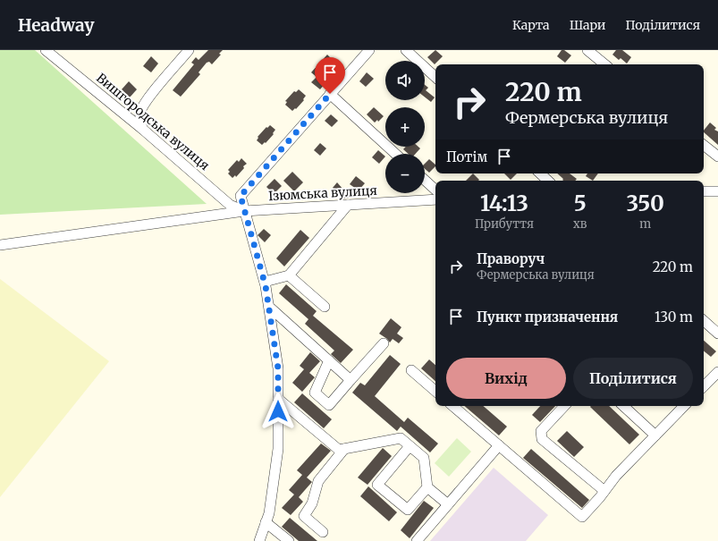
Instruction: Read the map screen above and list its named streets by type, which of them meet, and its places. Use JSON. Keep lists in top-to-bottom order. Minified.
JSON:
{"streets":{"street":["Вишгородська вулиця","Ізюмська вулиця"]},"crossings":[["Вишгородська вулиця","Ізюмська вулиця"]],"page":{"header":"Headway","nav":["Карта","Шари","Поділитися"],"map_buttons":["+","−"],"turn":["220 m","Фермерська вулиця"],"then":"Потім","eta":["14:13","Прибуття","5","хв","350","m"],"list":[{"name":"Праворуч","note":"Фермерська вулиця","value":"220 m"},{"name":"Пункт призначення","value":"130 m"}],"buttons":["Вихід","Поділитися"]}}
